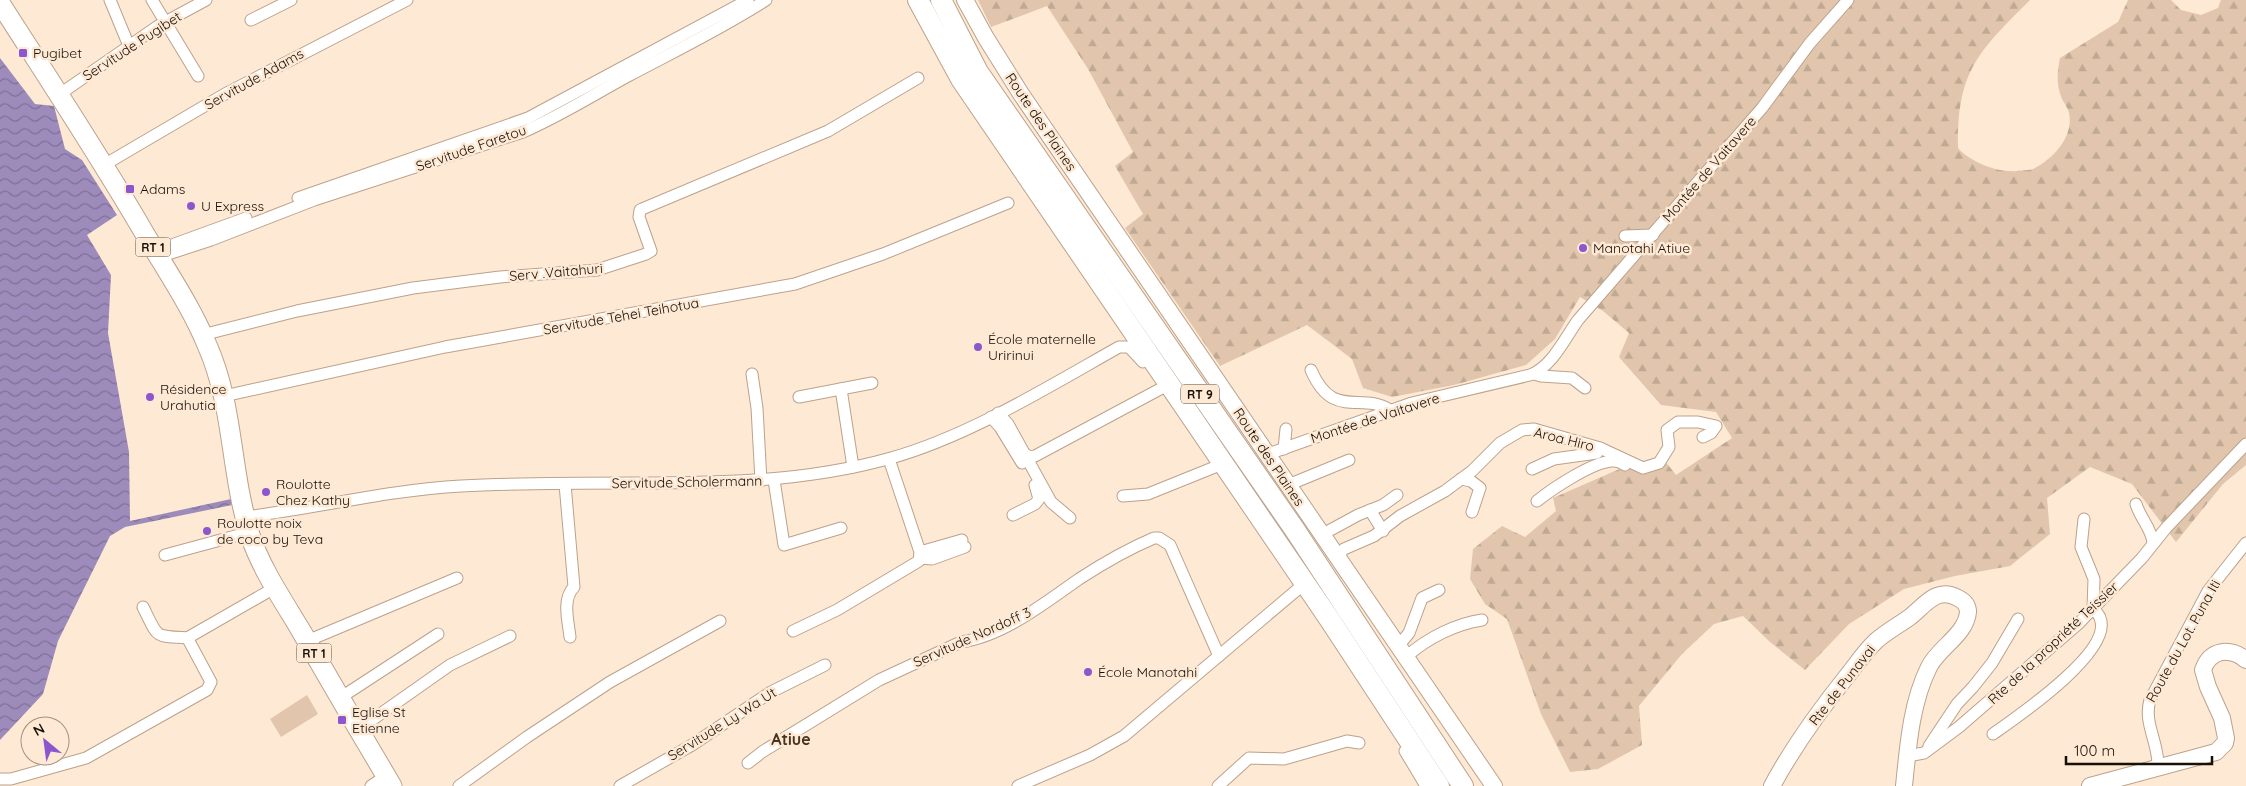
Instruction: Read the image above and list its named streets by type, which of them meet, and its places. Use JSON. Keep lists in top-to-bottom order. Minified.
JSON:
{"streets":{"highway":["Route des Plaines","RT 9"],"main road":["RT 1","Rte de Punavai"],"street":["Servitude Pugibet","Servitude Adams","Servitude Faretou","Montée de Vaitavere","Serv .Vaitahuri","Servitude Tehei Teihotua","Aroa Hiro","Servitude Scholermann","Servitude Nordoff 3","Route du Lot. Puna Iti","Rte de la propriété Teissier","Servitude Ly Wa Ut"]},"crossings":[["Servitude Pugibet","RT 1"],["Servitude Adams","RT 1"],["Route des Plaines","Montée de Vaitavere"],["Route des Plaines","Aroa Hiro"],["Servitude Faretou","RT 1"],["RT 1","Serv .Vaitahuri"],["RT 1","Servitude Tehei Teihotua"],["RT 1","Servitude Scholermann"]],"districts":["Atiue"],"places":{"transit":["Pugibet","Adams","Eglise St Etienne"],"other":["U Express","Manotahi Atiue","École maternelle Uririnui","Résidence Urahutia","Roulotte Chez Kathy","Roulotte noix de coco by Teva","École Manotahi"]},"scale_bar":"100 m","north":"top left"}
